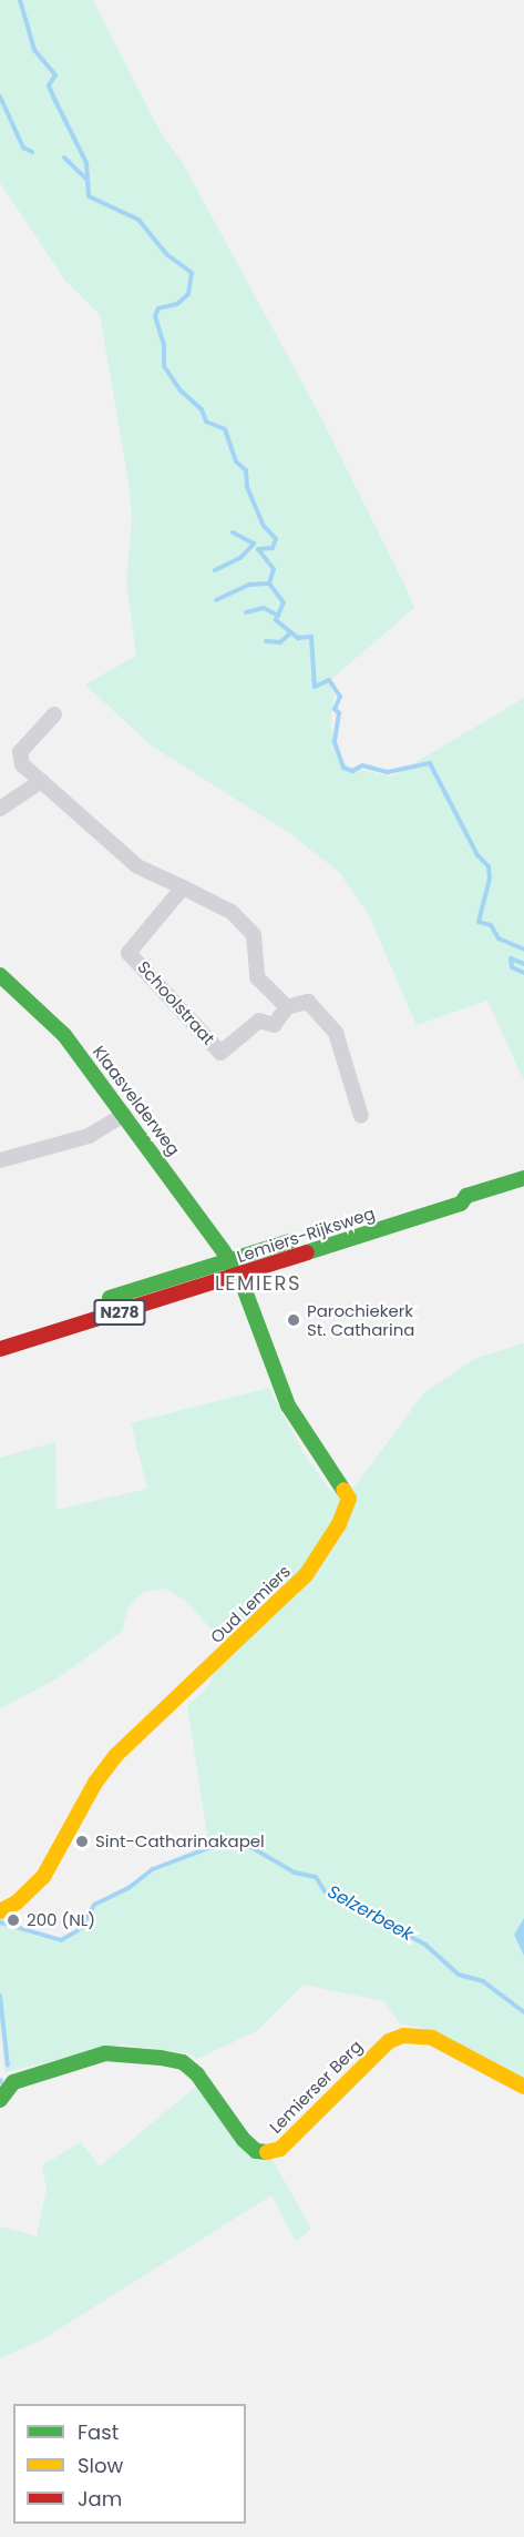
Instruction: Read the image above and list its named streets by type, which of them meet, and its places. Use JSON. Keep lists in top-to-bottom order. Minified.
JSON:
{"streets":{"street":["Schoolstraat","Klaasvelderweg","Lemiers-Rijksweg","N278","Oud Lemiers","Lemierser Berg"]},"crossings":[["Klaasvelderweg","Lemiers-Rijksweg"],["Klaasvelderweg","Oud Lemiers"],["Lemiers-Rijksweg","Oud Lemiers"]],"districts":["LEMIERS"],"water":["Selzerbeek"],"places":["Parochiekerk St. Catharina","Sint-Catharinakapel","200 (NL)"],"legend":["Fast","Slow","Jam"]}
